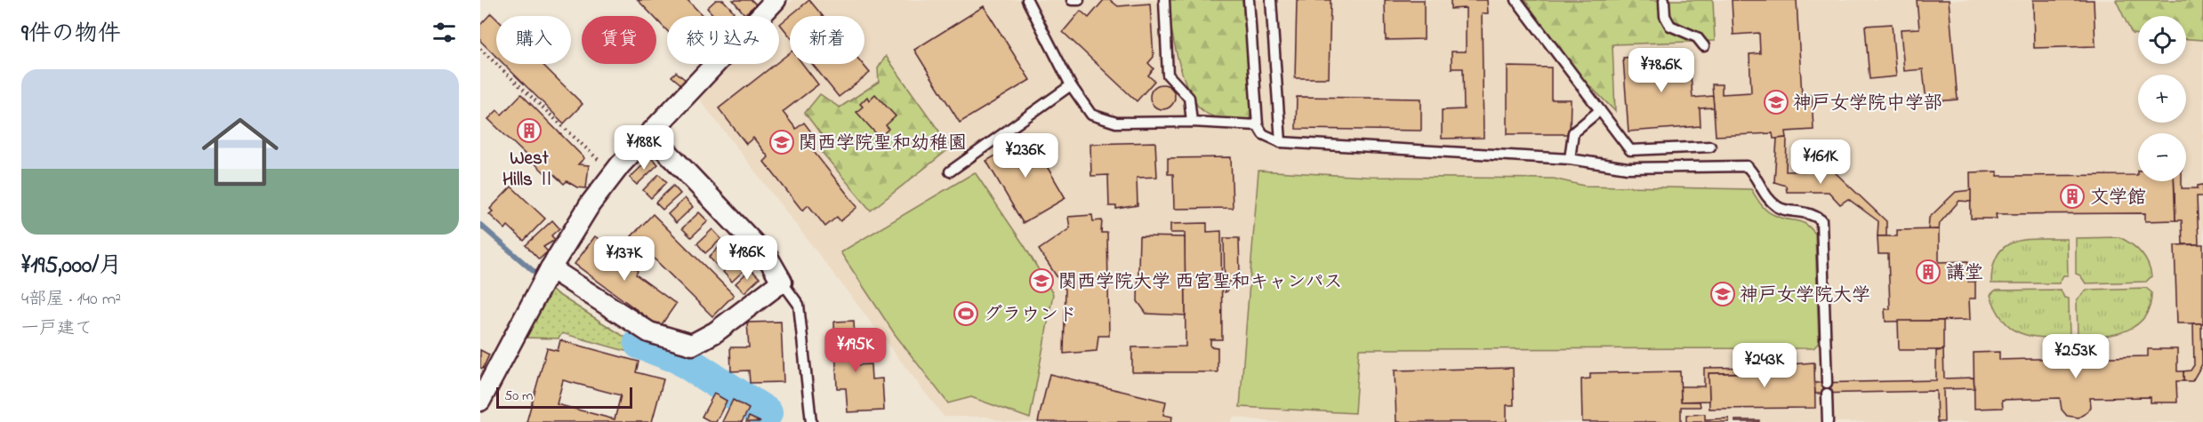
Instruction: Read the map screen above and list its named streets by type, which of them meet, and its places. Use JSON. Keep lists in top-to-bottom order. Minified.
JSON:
{"places":{"school or university":["神戸女学院中学部","関西学院聖和幼稚園","関西学院大学 西宮聖和キャンパス","神戸女学院大学"],"building":["West Hills Ⅱ","文学館","講堂"],"sports":["グラウンド"]},"scale_bar":"50 m","page":{"heading":"9件の物件","map_buttons":["+","−"],"chip":["購入","賃貸","絞り込み","新着"],"price":["¥78.6K","¥188K","¥236K","¥161K","¥186K","¥137K","¥195K","¥253K","¥243K"],"list":[{"name":"¥195,000/月","note":"4部屋 · 140 m² · 一戸建て"}],"scale":"50 m"}}
